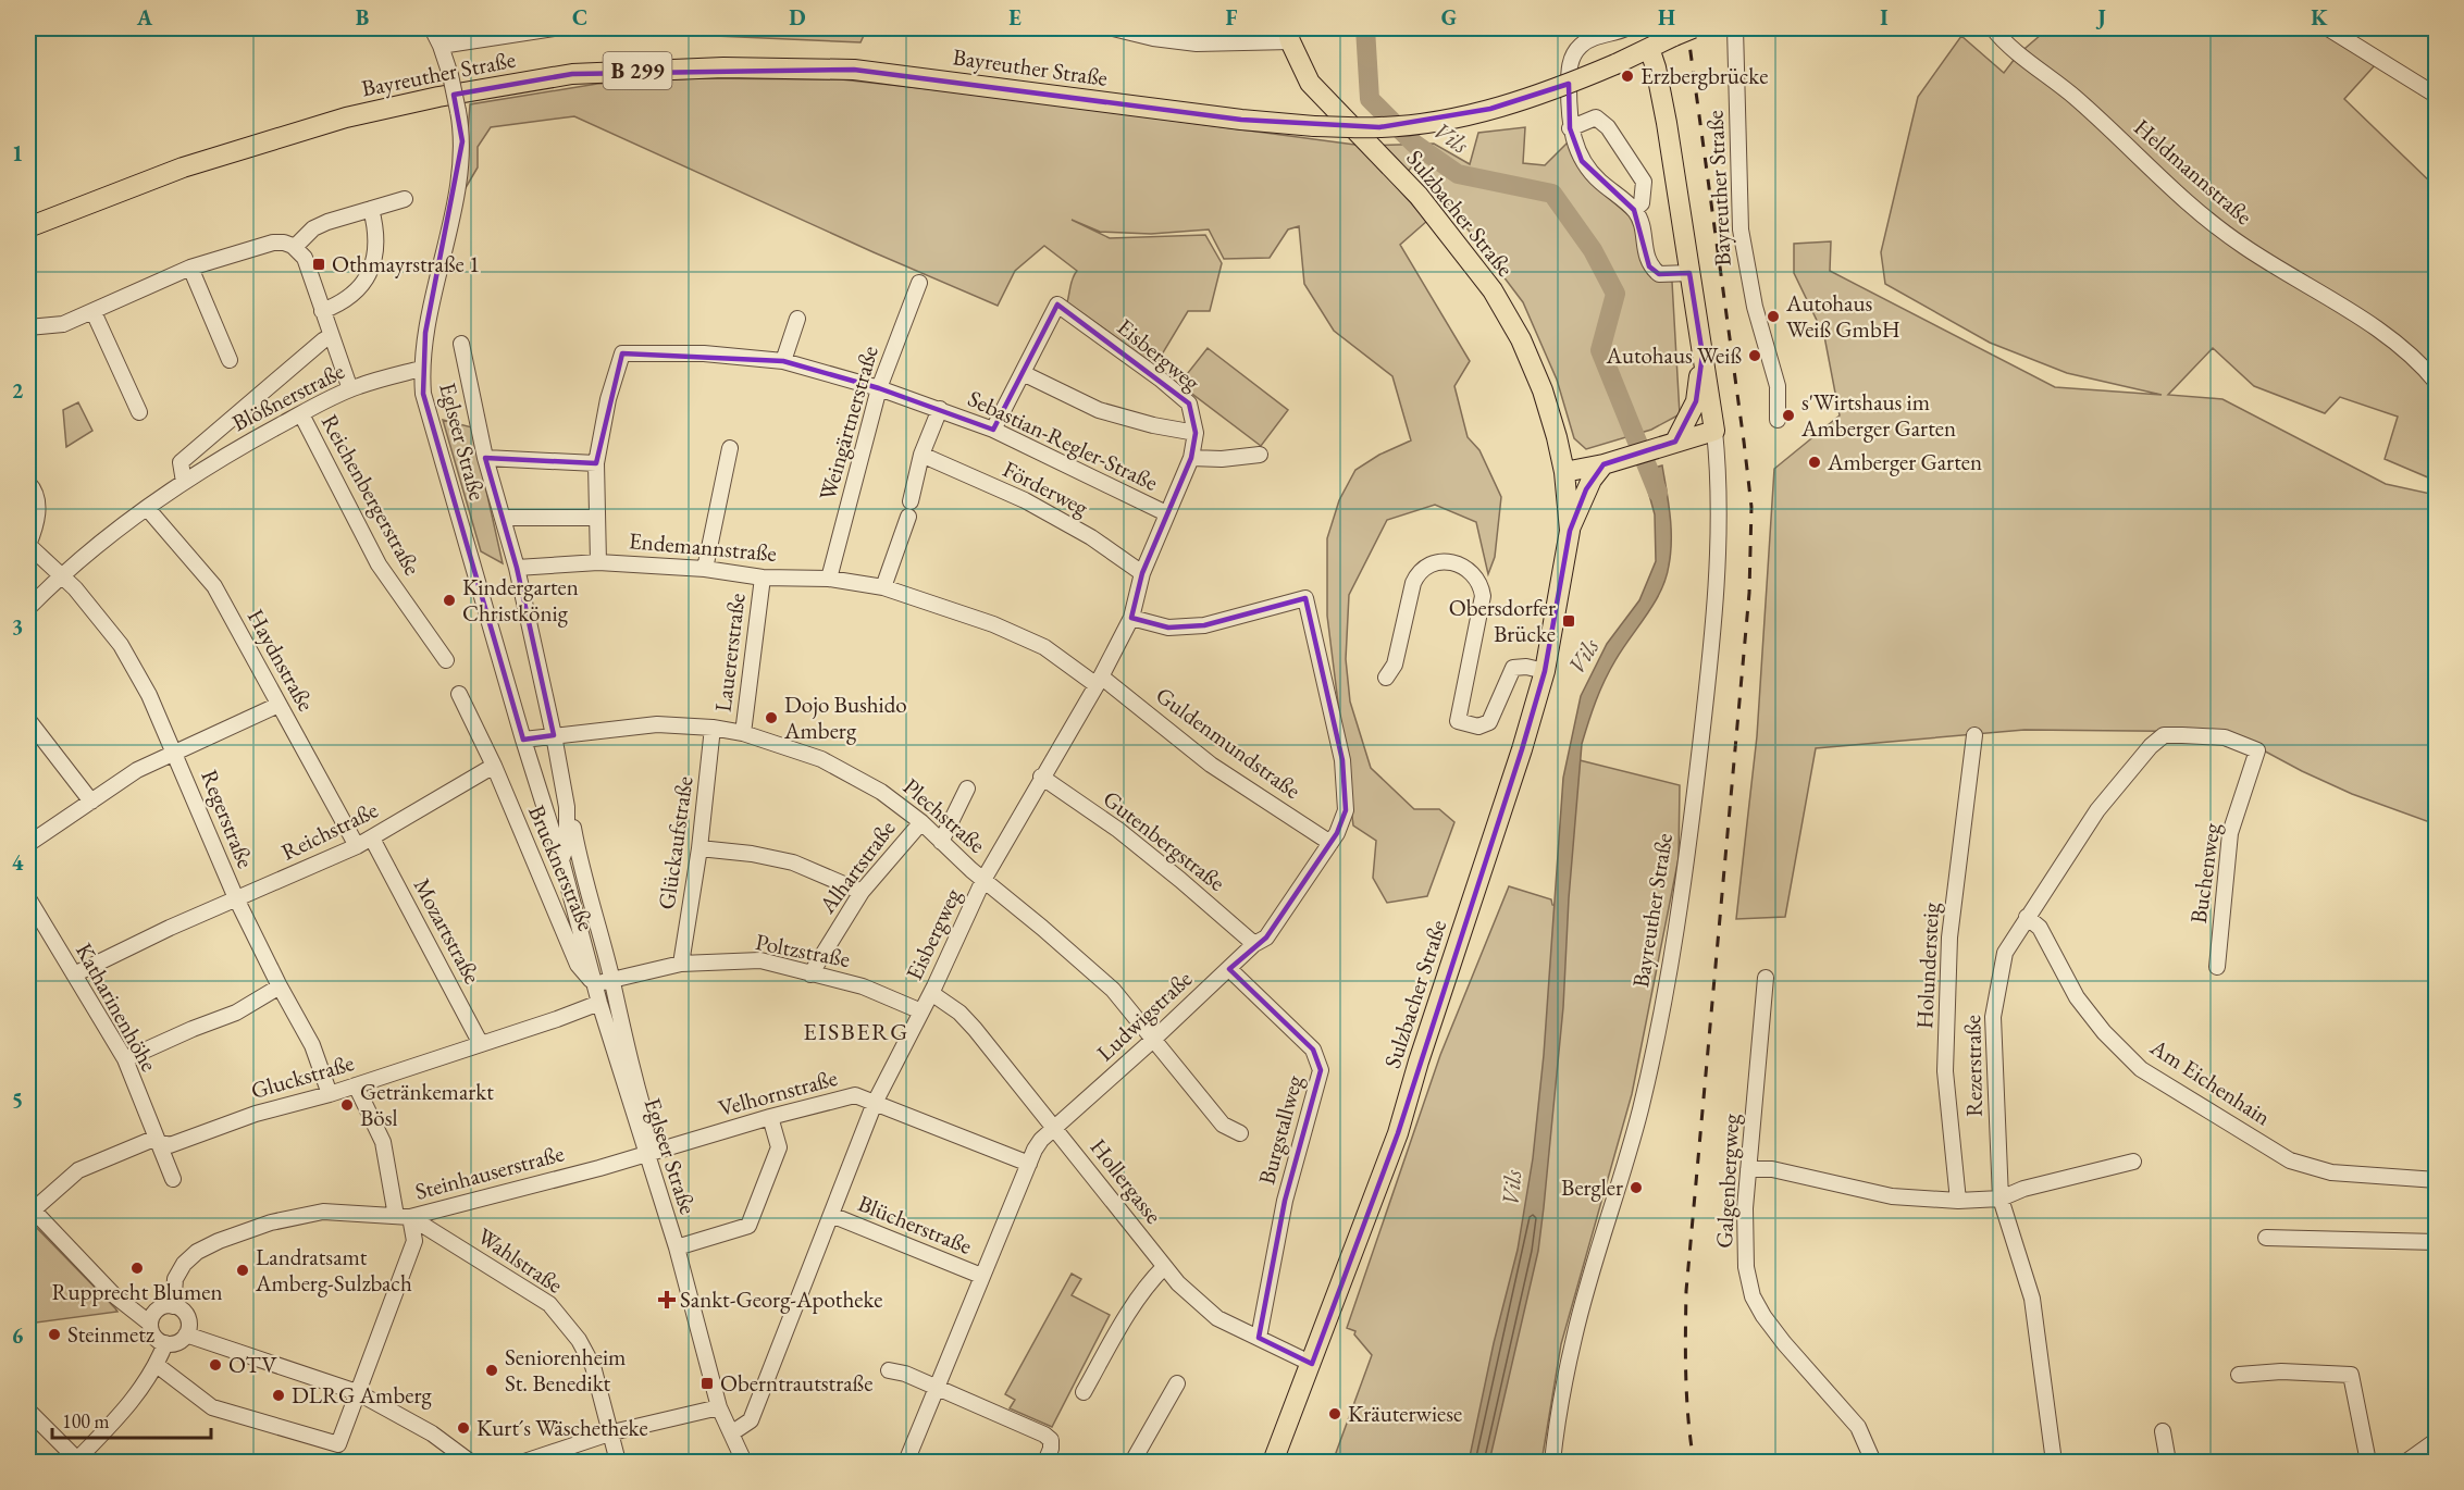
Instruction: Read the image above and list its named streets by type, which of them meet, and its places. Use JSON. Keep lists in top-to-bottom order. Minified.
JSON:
{"streets":{"main road":["Bayreuther Straße","B 299","Sulzbacher Straße"],"street":["Heldmannstraße","Eisbergweg","Blößnerstraße","Weingärtnerstraße","Sebastian-Regler-Straße","Eglseer Straße","Förderweg","Reichenbergerstraße","Endemannstraße","Lauererstraße","Haydnstraße","Guldenmundstraße","Plechstraße","Regerstraße","Reichstraße","Gutenbergstraße","Glückaufstraße","Alhartstraße","Brucknerstraße","Buchenweg","Mozartstraße","Poltzstraße","Holundersteig","Katharinenhöhe","Ludwigstraße","Rezerstraße","Gluckstraße","Am Eichenhain","Velhornstraße","Burgstallweg","Steinhauserstraße","Hollergasse","Galgenbergweg","Blücherstraße","Wahlstraße"]},"crossings":[["Bayreuther Straße","B 299"],["Sulzbacher Straße","Hollergasse"],["Eisbergweg","Sebastian-Regler-Straße"],["Eisbergweg","Eglseer Straße"],["Eisbergweg","Förderweg"],["Eisbergweg","Endemannstraße"],["Eisbergweg","Guldenmundstraße"],["Eisbergweg","Plechstraße"],["Eisbergweg","Gutenbergstraße"],["Eisbergweg","Poltzstraße"],["Eisbergweg","Ludwigstraße"],["Eisbergweg","Velhornstraße"],["Eisbergweg","Hollergasse"],["Eisbergweg","Blücherstraße"],["Blößnerstraße","Eglseer Straße"],["Blößnerstraße","Reichenbergerstraße"],["Blößnerstraße","Haydnstraße"],["Blößnerstraße","Regerstraße"],["Weingärtnerstraße","Sebastian-Regler-Straße"],["Weingärtnerstraße","Endemannstraße"],["Sebastian-Regler-Straße","Eglseer Straße"],["Sebastian-Regler-Straße","Förderweg"],["Sebastian-Regler-Straße","Endemannstraße"],["Eglseer Straße","Endemannstraße"],["Eglseer Straße","Plechstraße"],["Eglseer Straße","Brucknerstraße"],["Eglseer Straße","Poltzstraße"],["Eglseer Straße","Gluckstraße"],["Eglseer Straße","Velhornstraße"],["Eglseer Straße","Steinhauserstraße"],["Endemannstraße","Lauererstraße"],["Endemannstraße","Guldenmundstraße"],["Lauererstraße","Plechstraße"],["Haydnstraße","Reichstraße"],["Guldenmundstraße","Ludwigstraße"],["Plechstraße","Glückaufstraße"],["Plechstraße","Alhartstraße"],["Plechstraße","Ludwigstraße"],["Regerstraße","Reichstraße"],["Regerstraße","Gluckstraße"],["Reichstraße","Brucknerstraße"],["Reichstraße","Mozartstraße"],["Reichstraße","Katharinenhöhe"],["Gutenbergstraße","Ludwigstraße"],["Glückaufstraße","Poltzstraße"],["Alhartstraße","Poltzstraße"],["Brucknerstraße","Poltzstraße"],["Buchenweg","Rezerstraße"],["Mozartstraße","Gluckstraße"],["Katharinenhöhe","Gluckstraße"],["Ludwigstraße","Velhornstraße"],["Ludwigstraße","Burgstallweg"],["Ludwigstraße","Hollergasse"],["Ludwigstraße","Blücherstraße"],["Rezerstraße","Am Eichenhain"],["Velhornstraße","Steinhauserstraße"],["Burgstallweg","Hollergasse"],["Steinhauserstraße","Wahlstraße"]],"districts":["EISBERG"],"water":["Vils"],"places":{"other":["Erzbergbrücke","Autohaus Weiß GmbH","Autohaus Weiß","s'Wirtshaus im Amberger Garten","Amberger Garten","Kindergarten Christkönig","Dojo Bushido Amberg","Getränkemarkt Bösl","Bergler","Rupprecht Blumen","Landratsamt Amberg-Sulzbach","Steinmetz","OTV","Seniorenheim St. Benedikt","DLRG Amberg","Kräuterwiese","Kurt´s Wäschetheke"],"transit":["Othmayrstraße 1","Obersdorfer Brücke","Oberntrautstraße"],"health":["Sankt-Georg-Apotheke"]},"scale_bar":"100 m","grid":{"columns":["A","B","C","D","E","F","G","H","I","J","K"],"rows":["1","2","3","4","5","6"]}}
